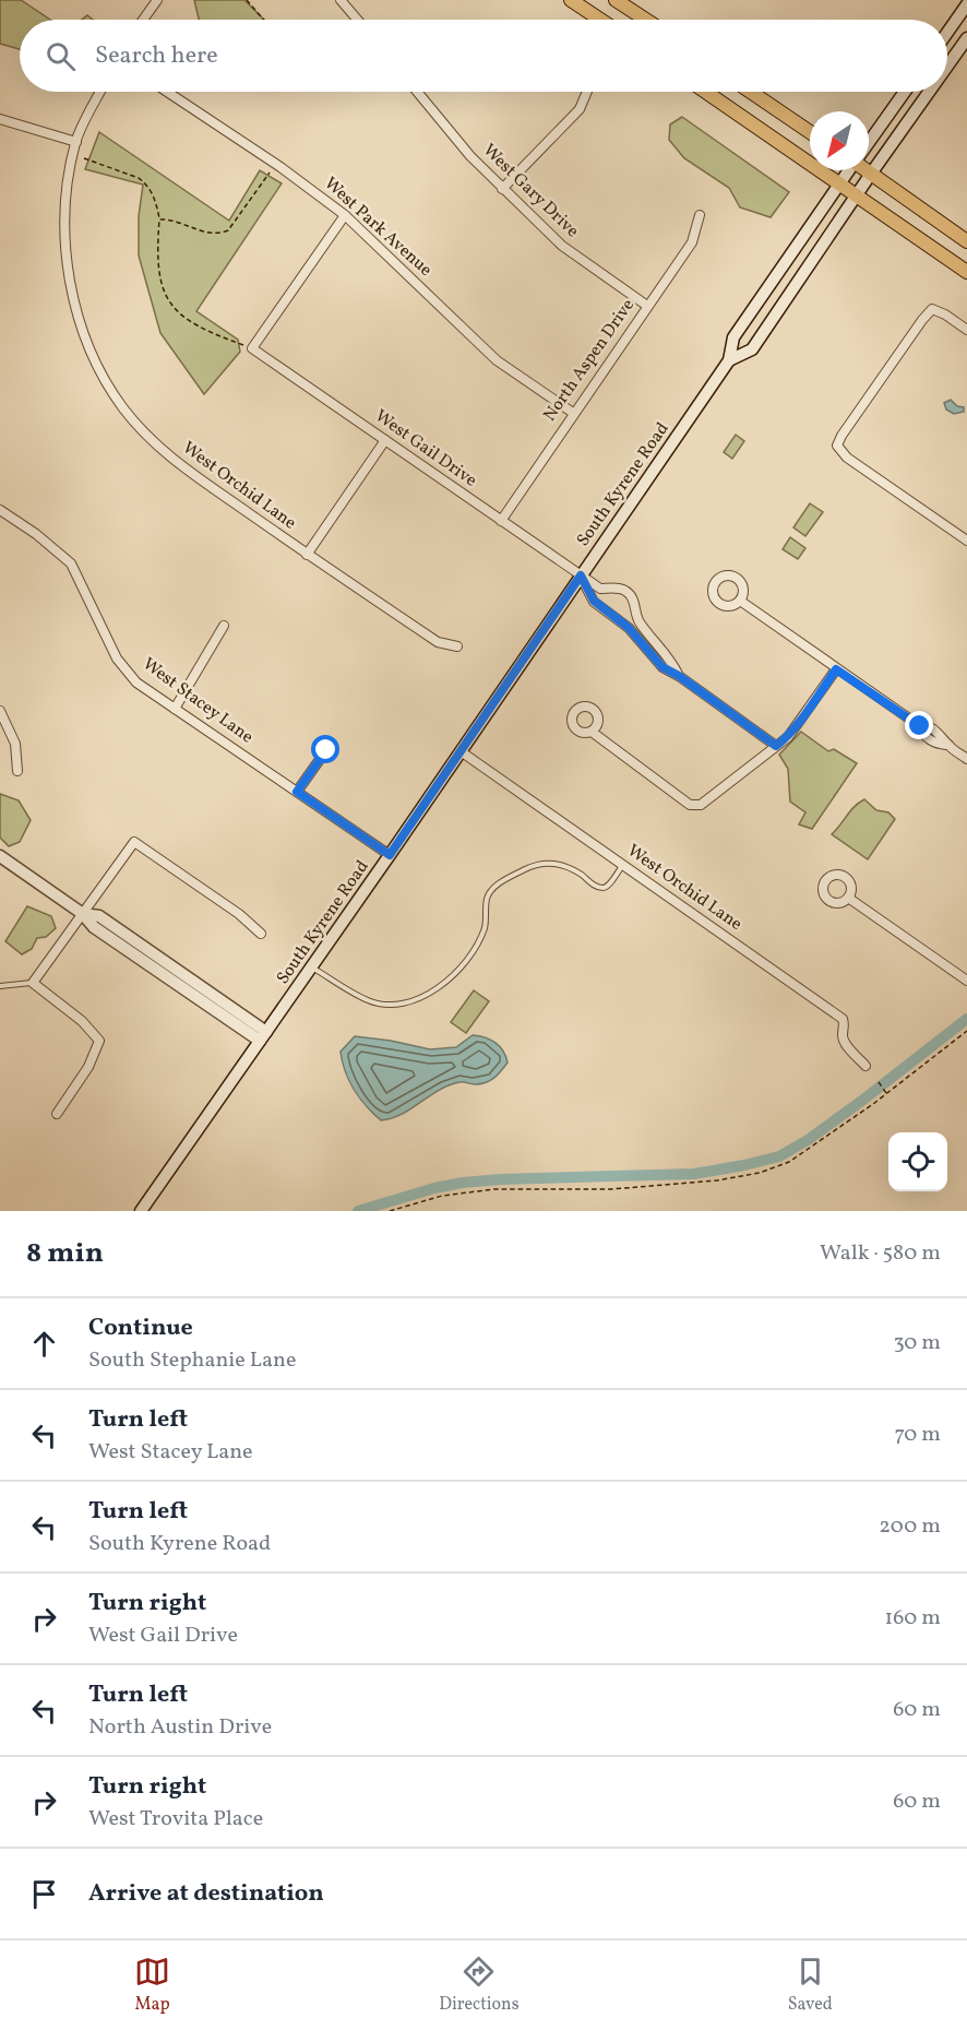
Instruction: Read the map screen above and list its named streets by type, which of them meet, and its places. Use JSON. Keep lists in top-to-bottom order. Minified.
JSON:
{"streets":{"main road":["South Kyrene Road"],"street":["West Gary Drive","West Park Avenue","North Aspen Drive","West Gail Drive","West Orchid Lane","West Stacey Lane"]},"crossings":[["West Gary Drive","North Aspen Drive"],["West Park Avenue","North Aspen Drive"],["North Aspen Drive","West Gail Drive"],["West Gail Drive","South Kyrene Road"],["South Kyrene Road","West Orchid Lane"],["South Kyrene Road","West Stacey Lane"]],"north":"bottom left","page":{"search":"Search here","heading":["8 min","Walk · 580 m"],"list":[["Continue","South Stephanie Lane","30 m"],["Turn left","West Stacey Lane","70 m"],["Turn left","South Kyrene Road","200 m"],["Turn right","West Gail Drive","160 m"],["Turn left","North Austin Drive","60 m"],["Turn right","West Trovita Place","60 m"],"Arrive at destination"],"nav":["Map","Directions","Saved"]}}
